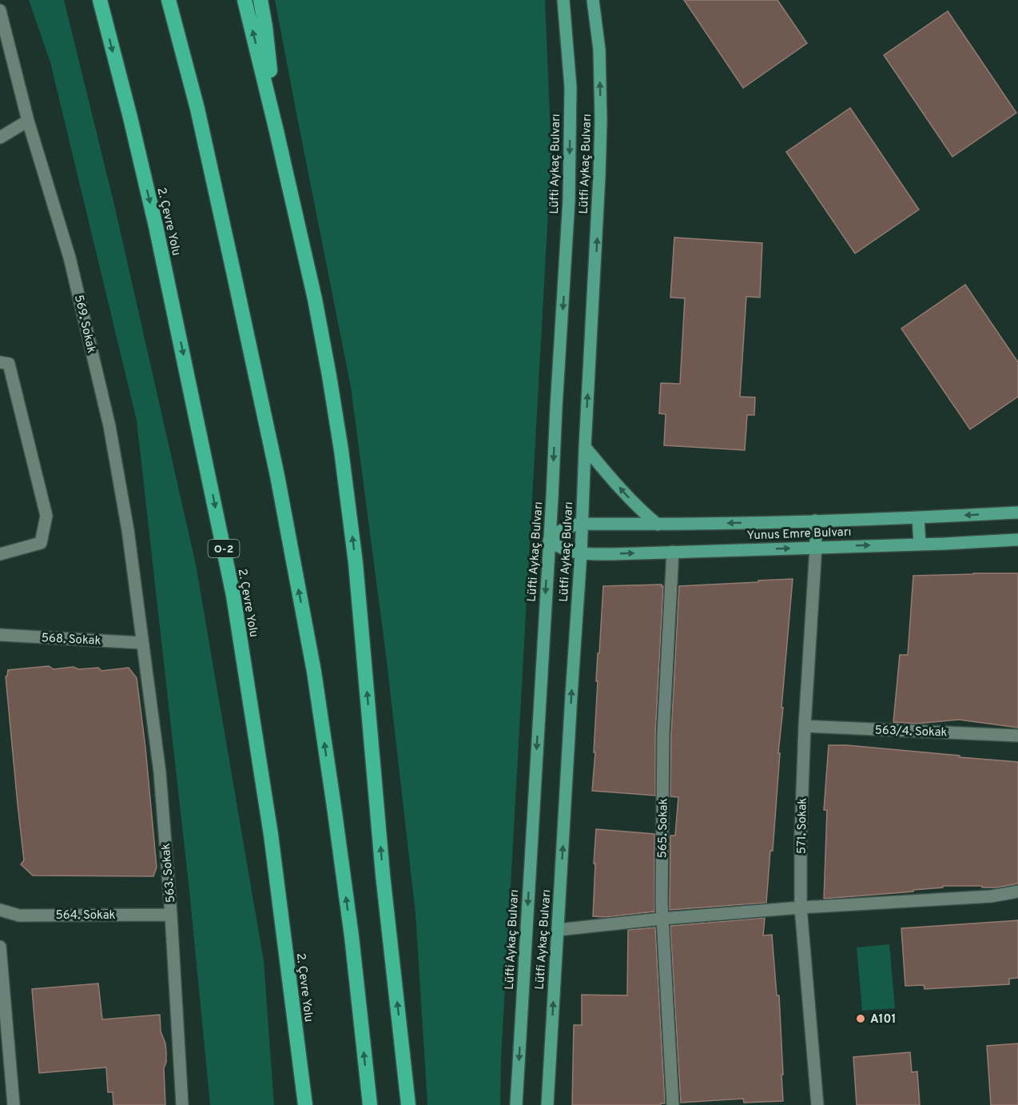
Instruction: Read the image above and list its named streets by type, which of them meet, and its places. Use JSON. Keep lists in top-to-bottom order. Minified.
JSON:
{"streets":{"highway":["2. Çevre Yolu","O-2"],"main road":["Lüfti Aykaç Bulvarı","Lütfi Aykaç Bulvarı","Yunus Emre Bulvarı"],"street":["569. Sokak","568. Sokak","563/4. Sokak","571. Sokak","565. Sokak","563. Sokak","564. Sokak"]},"crossings":[["Lüfti Aykaç Bulvarı","Yunus Emre Bulvarı"],["Lütfi Aykaç Bulvarı","Yunus Emre Bulvarı"],["569. Sokak","568. Sokak"],["569. Sokak","563. Sokak"],["Yunus Emre Bulvarı","571. Sokak"],["Yunus Emre Bulvarı","565. Sokak"],["568. Sokak","563. Sokak"],["563/4. Sokak","571. Sokak"],["563. Sokak","564. Sokak"]],"one_way":["Lüfti Aykaç Bulvarı","Lütfi Aykaç Bulvarı"],"places":["A101"]}
